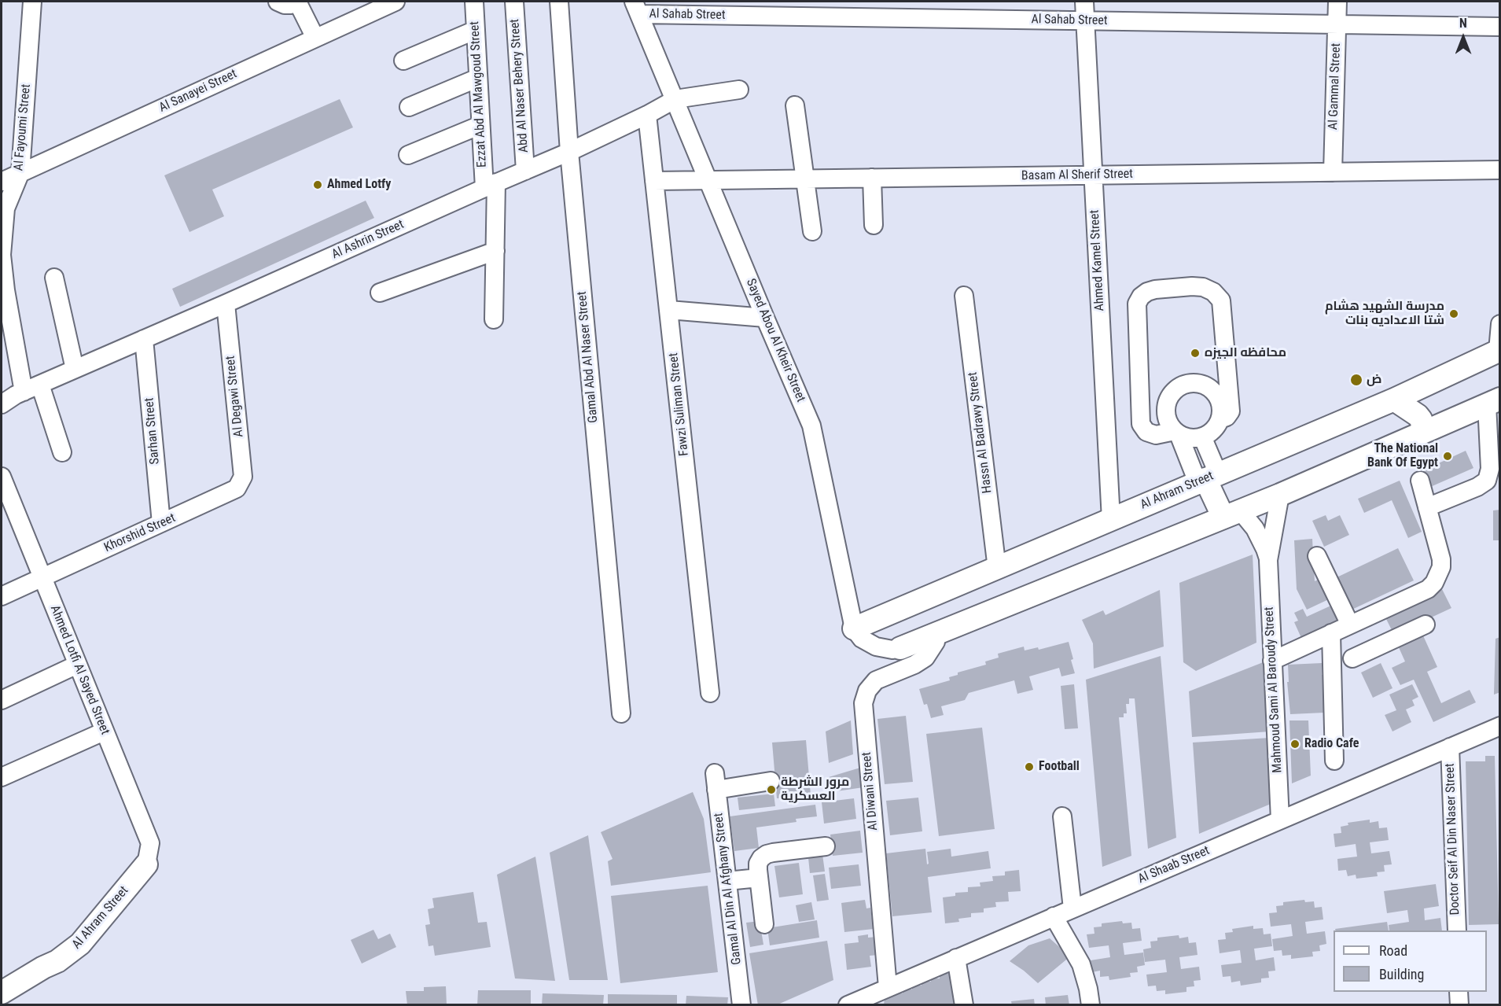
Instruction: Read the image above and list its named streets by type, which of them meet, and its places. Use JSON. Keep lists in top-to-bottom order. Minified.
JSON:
{"streets":{"main road":["Al Ahram Street"],"street":["Al Sahab Street","Abd Al Naser Behery Street","Al Gammal Street","Al Sanayei Street","Ezzat Abd Al Mawgoud Street","Al Fayoumi Street","Basam Al Sherif Street","Al Ashrin Street","Ahmed Kamel Street","Sayed Abou Al Kheir Street","Gamal Abd Al Naser Street","Al Degawi Street","Fawzi Suliman Street","Sarhan Street","Hassn Al Badrawy Street","Khorshid Street","Ahmed Lotfi Al Sayed Street","Mahmoud Sami Al Baroudy Street","Al Diwani Street","Doctor Seif Al Din Naser Street","Al Shaab Street","Gamal Al Din Al Afghany Street"]},"crossings":[["Al Sahab Street","Al Gammal Street"],["Al Sahab Street","Ahmed Kamel Street"],["Al Sahab Street","Sayed Abou Al Kheir Street"],["Abd Al Naser Behery Street","Al Ashrin Street"],["Al Gammal Street","Basam Al Sherif Street"],["Al Sanayei Street","Al Fayoumi Street"],["Ezzat Abd Al Mawgoud Street","Al Ashrin Street"],["Al Fayoumi Street","Al Ashrin Street"],["Basam Al Sherif Street","Ahmed Kamel Street"],["Basam Al Sherif Street","Sayed Abou Al Kheir Street"],["Basam Al Sherif Street","Fawzi Suliman Street"],["Al Ashrin Street","Sayed Abou Al Kheir Street"],["Al Ashrin Street","Gamal Abd Al Naser Street"],["Al Ashrin Street","Al Degawi Street"],["Al Ashrin Street","Fawzi Suliman Street"],["Al Ashrin Street","Sarhan Street"],["Ahmed Kamel Street","Al Ahram Street"],["Sayed Abou Al Kheir Street","Al Ahram Street"],["Al Degawi Street","Khorshid Street"],["Sarhan Street","Khorshid Street"],["Hassn Al Badrawy Street","Al Ahram Street"],["Al Ahram Street","Ahmed Lotfi Al Sayed Street"],["Khorshid Street","Ahmed Lotfi Al Sayed Street"],["Mahmoud Sami Al Baroudy Street","Al Shaab Street"],["Al Diwani Street","Al Shaab Street"],["Doctor Seif Al Din Naser Street","Al Shaab Street"]],"places":["Ahmed Lotfy","مدرسة الشهيد هشام شتا الاعداديه بنات","محافظه الجيزه","ض","The National Bank Of Egypt","Radio Cafe","Football","مرور الشرطة العسكرية"],"legend":["Road","Building"],"north":"top"}
